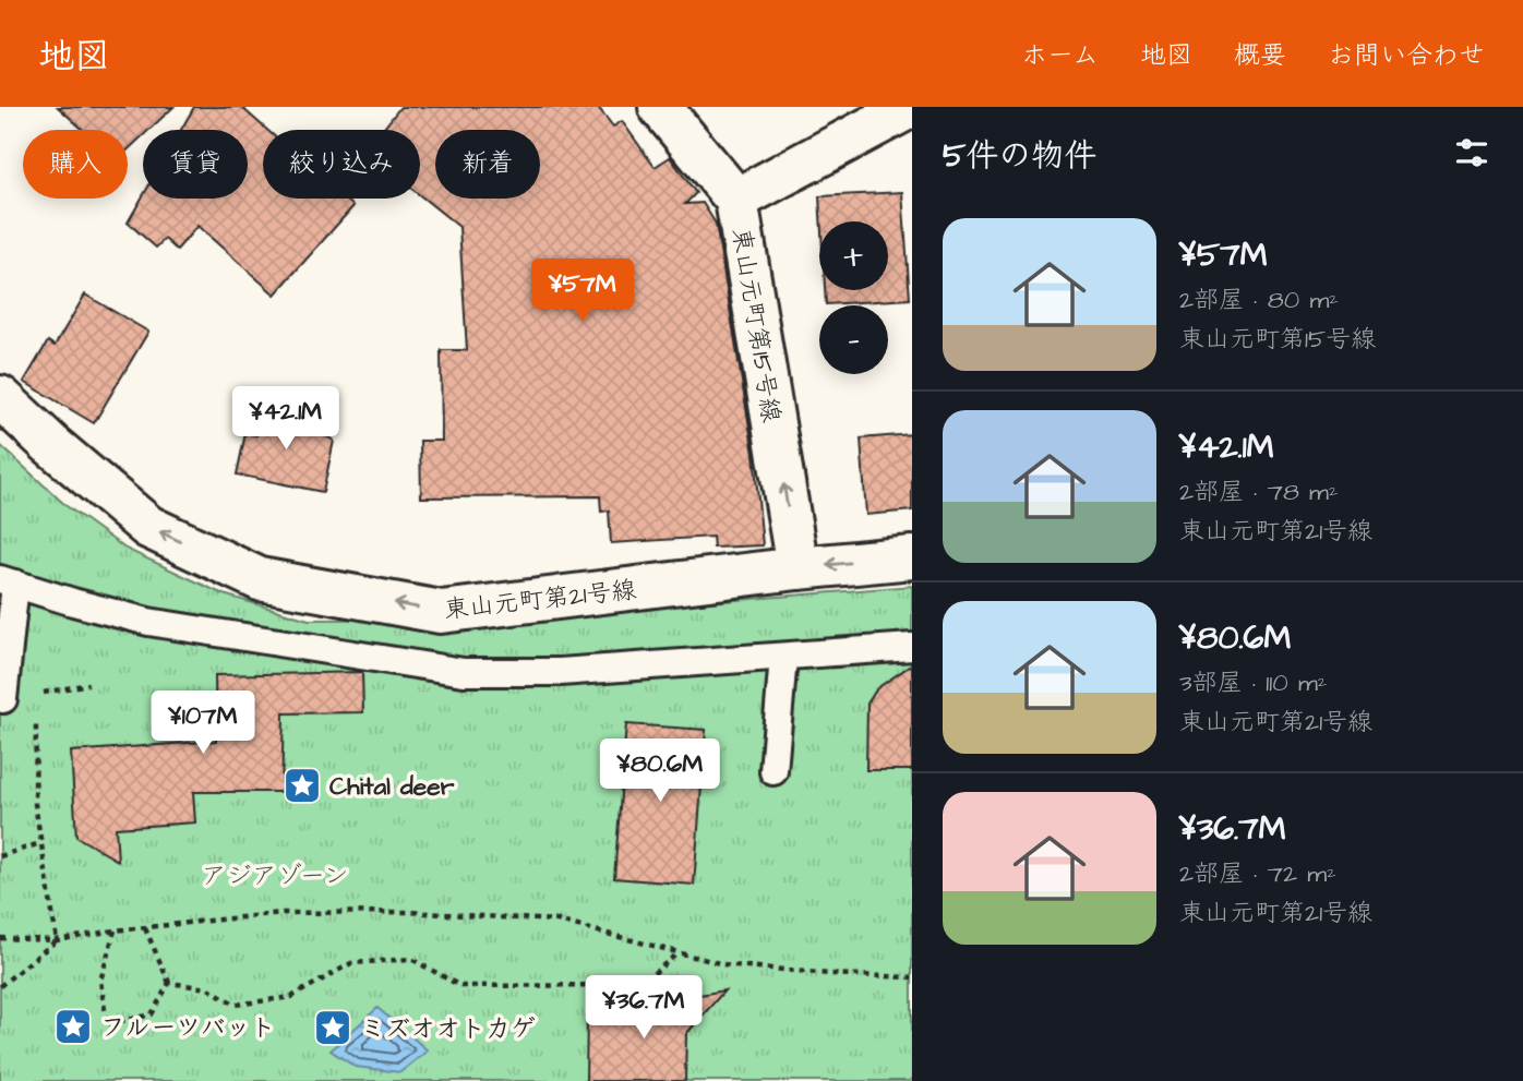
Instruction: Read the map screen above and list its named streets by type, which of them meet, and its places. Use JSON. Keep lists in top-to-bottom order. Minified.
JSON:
{"streets":{"street":["東山元町第15号線","東山元町第21号線"]},"crossings":[["東山元町第15号線","東山元町第21号線"]],"one_way":["東山元町第15号線","東山元町第21号線"],"parks":["アジアゾーン"],"places":{"place":["Chital deer","フルーツバット","ミズオオトカゲ"]},"page":{"header":"地図","nav":["ホーム","地図","概要","お問い合わせ"],"heading":"5件の物件","chip":["購入","賃貸","絞り込み","新着"],"list":[{"name":"¥57M","note":"2部屋 · 80 m² · 東山元町第15号線"},{"name":"¥42.1M","note":"2部屋 · 78 m² · 東山元町第21号線"},{"name":"¥80.6M","note":"3部屋 · 110 m² · 東山元町第21号線"},{"name":"¥36.7M","note":"2部屋 · 72 m² · 東山元町第21号線"}],"map_buttons":["+","−"],"price":["¥57M","¥42.1M","¥107M","¥80.6M","¥36.7M"]}}
